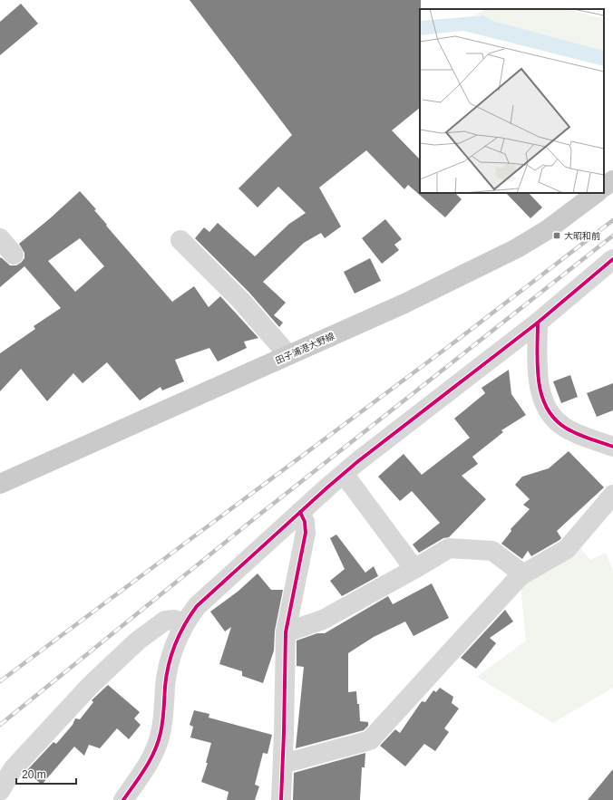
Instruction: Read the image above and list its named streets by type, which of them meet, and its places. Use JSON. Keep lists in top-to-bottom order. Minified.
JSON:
{"streets":{"main road":["田子浦港大野線"]},"places":{"transit":["大昭和前"]},"scale_bar":"20 m"}
